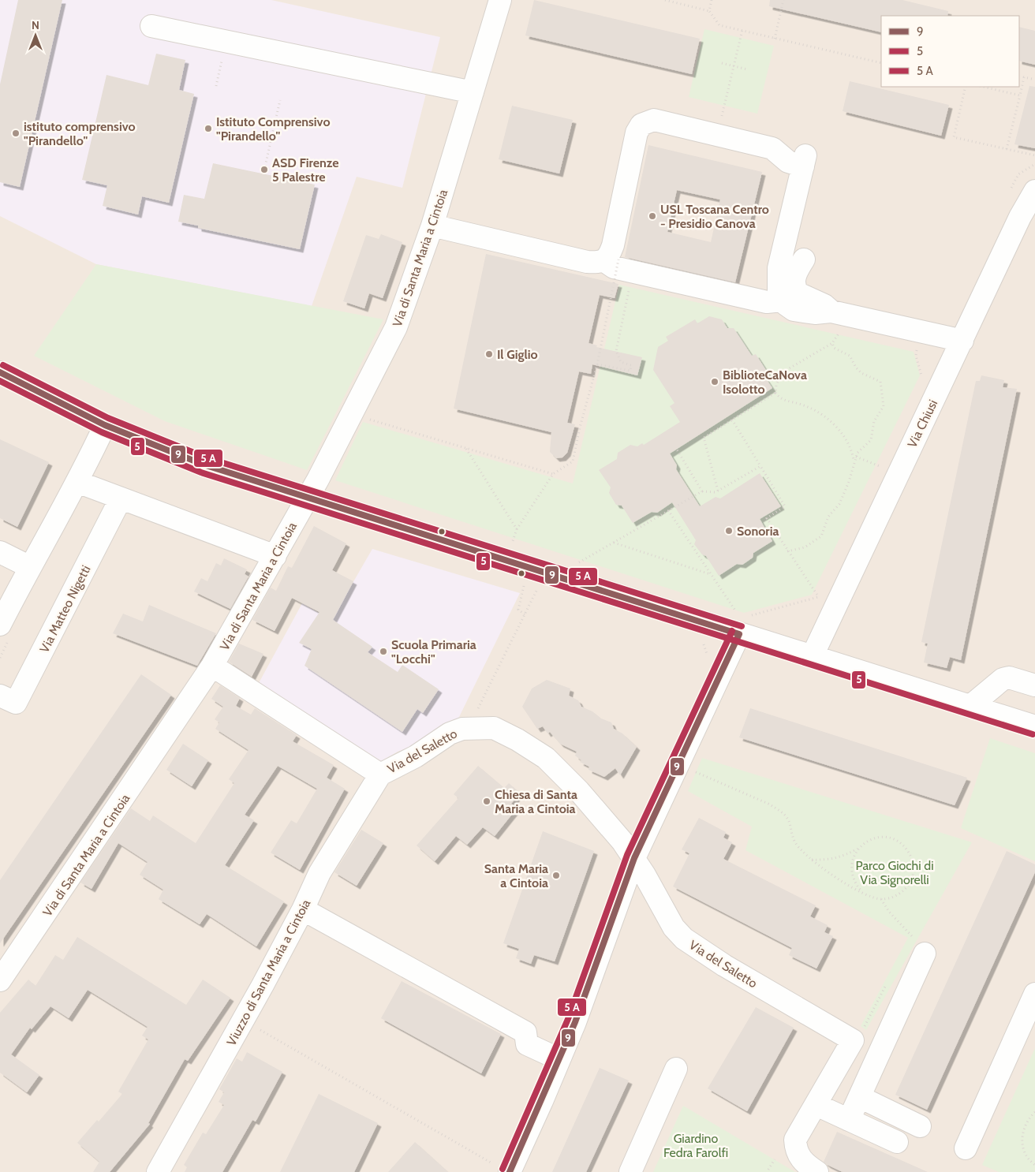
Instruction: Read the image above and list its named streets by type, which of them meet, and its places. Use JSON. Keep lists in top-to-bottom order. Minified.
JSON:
{"streets":{"street":["Via di Santa Maria a Cintoia","Via Chiusi","Via Matteo Nigetti","Via del Saletto","Viuzzo di Santa Maria a Cintoia"]},"crossings":[["Via di Santa Maria a Cintoia","Via del Saletto"],["Via del Saletto","Viuzzo di Santa Maria a Cintoia"]],"parks":["Parco Giochi di Via Signorelli","Giardino Fedra Farolfi"],"places":["Istituto Comprensivo \"Pirandello\"","istituto comprensivo \"Pirandello\"","ASD Firenze 5 Palestre","USL Toscana Centro - Presidio Canova","Il Giglio","BiblioteCaNova Isolotto","Sonoria","Scuola Primaria \"Locchi\"","Chiesa di Santa Maria a Cintoia","Santa Maria a Cintoia"],"lines":["transit line 9","transit line 5"],"legend":["9","5","5 A"],"north":"top"}
